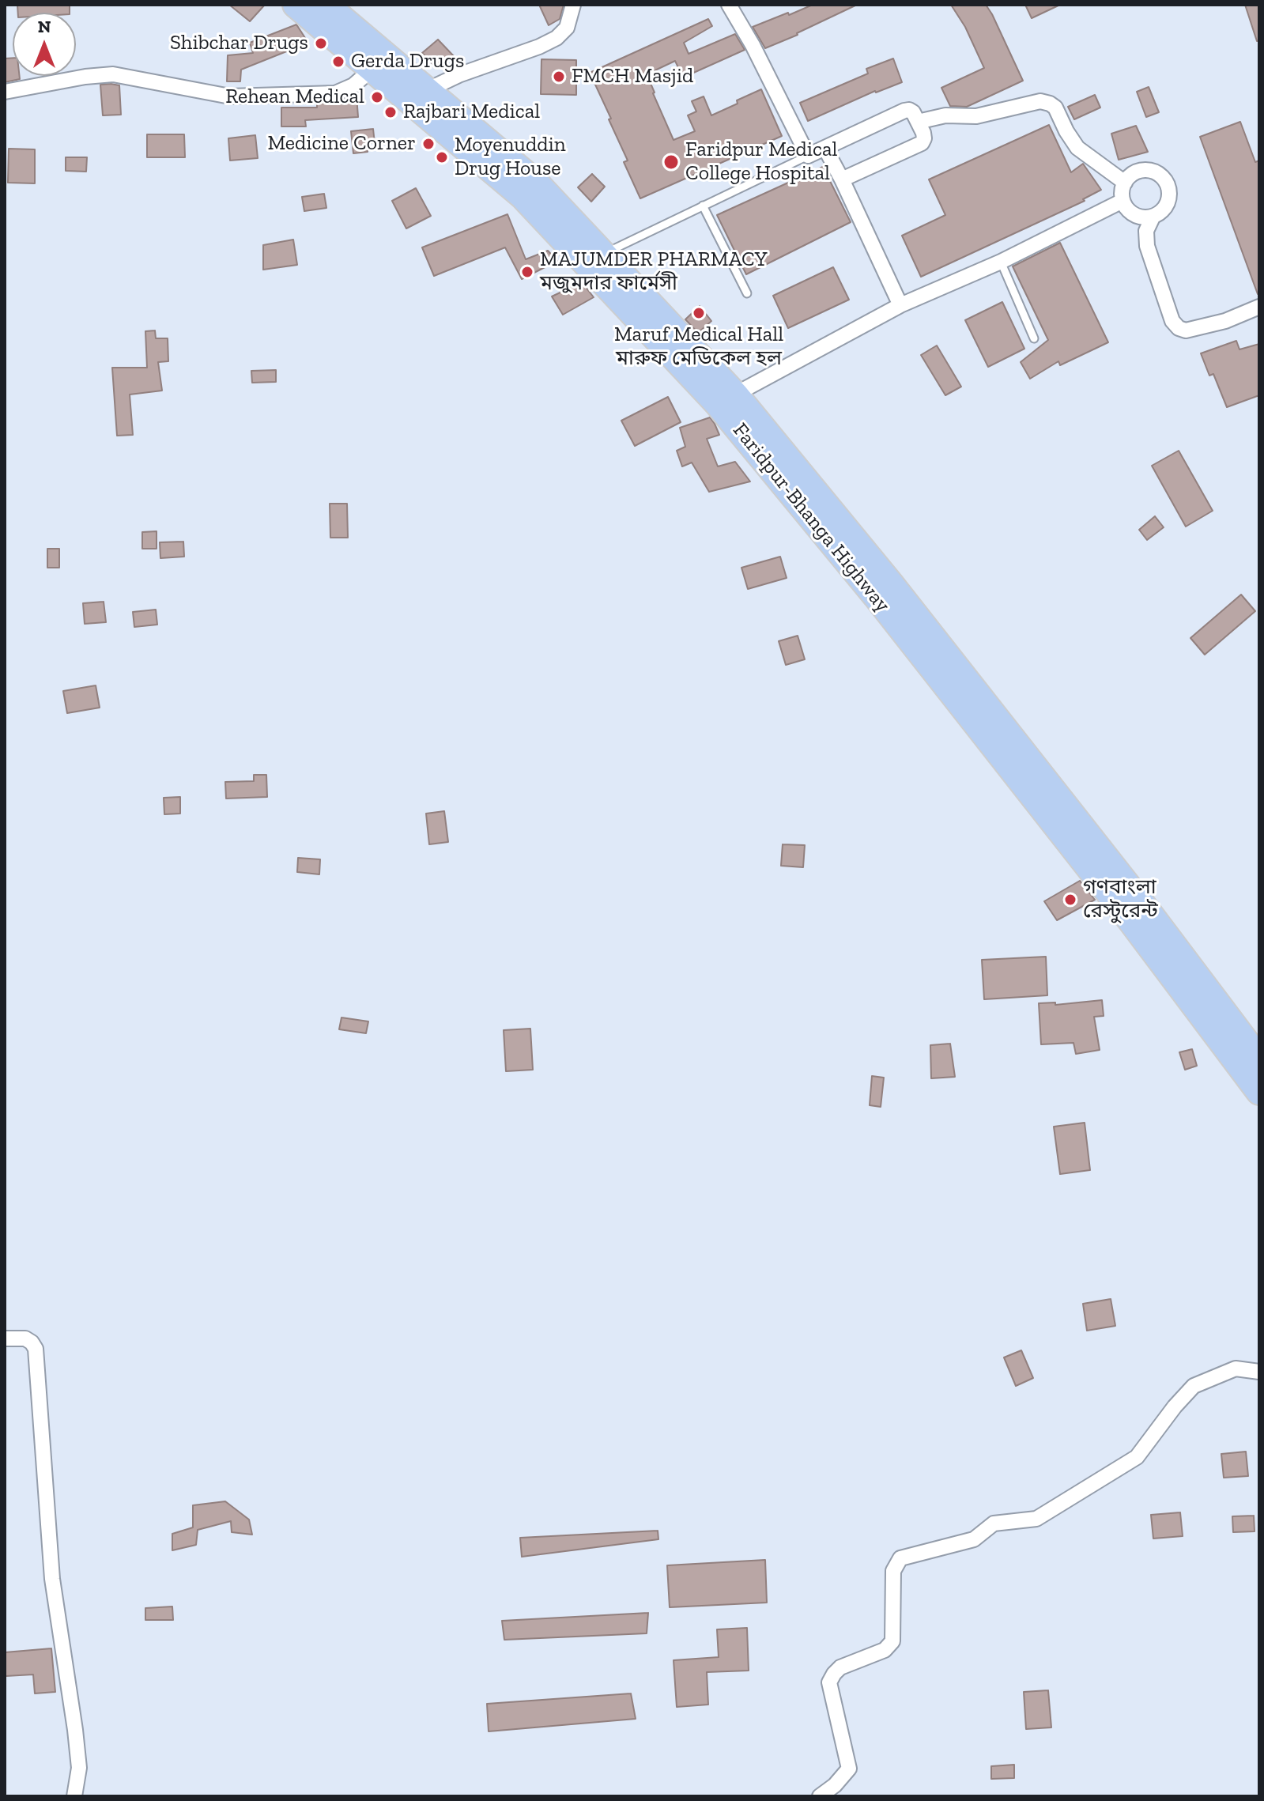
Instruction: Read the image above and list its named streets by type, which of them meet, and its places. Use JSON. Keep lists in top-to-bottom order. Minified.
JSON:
{"streets":{"highway":["Faridpur-Bhanga Highway"]},"places":["Shibchar Drugs","Gerda Drugs","FMCH Masjid","Rehean Medical","Rajbari Medical","Medicine Corner","Moyenuddin Drug House","Faridpur Medical College Hospital","MAJUMDER PHARMACY মজুমদার ফার্মেসী","Maruf Medical Hall মারুফ মেডিকেল হল","গণবাংলা রেস্টুরেন্ট"],"north":"top"}
